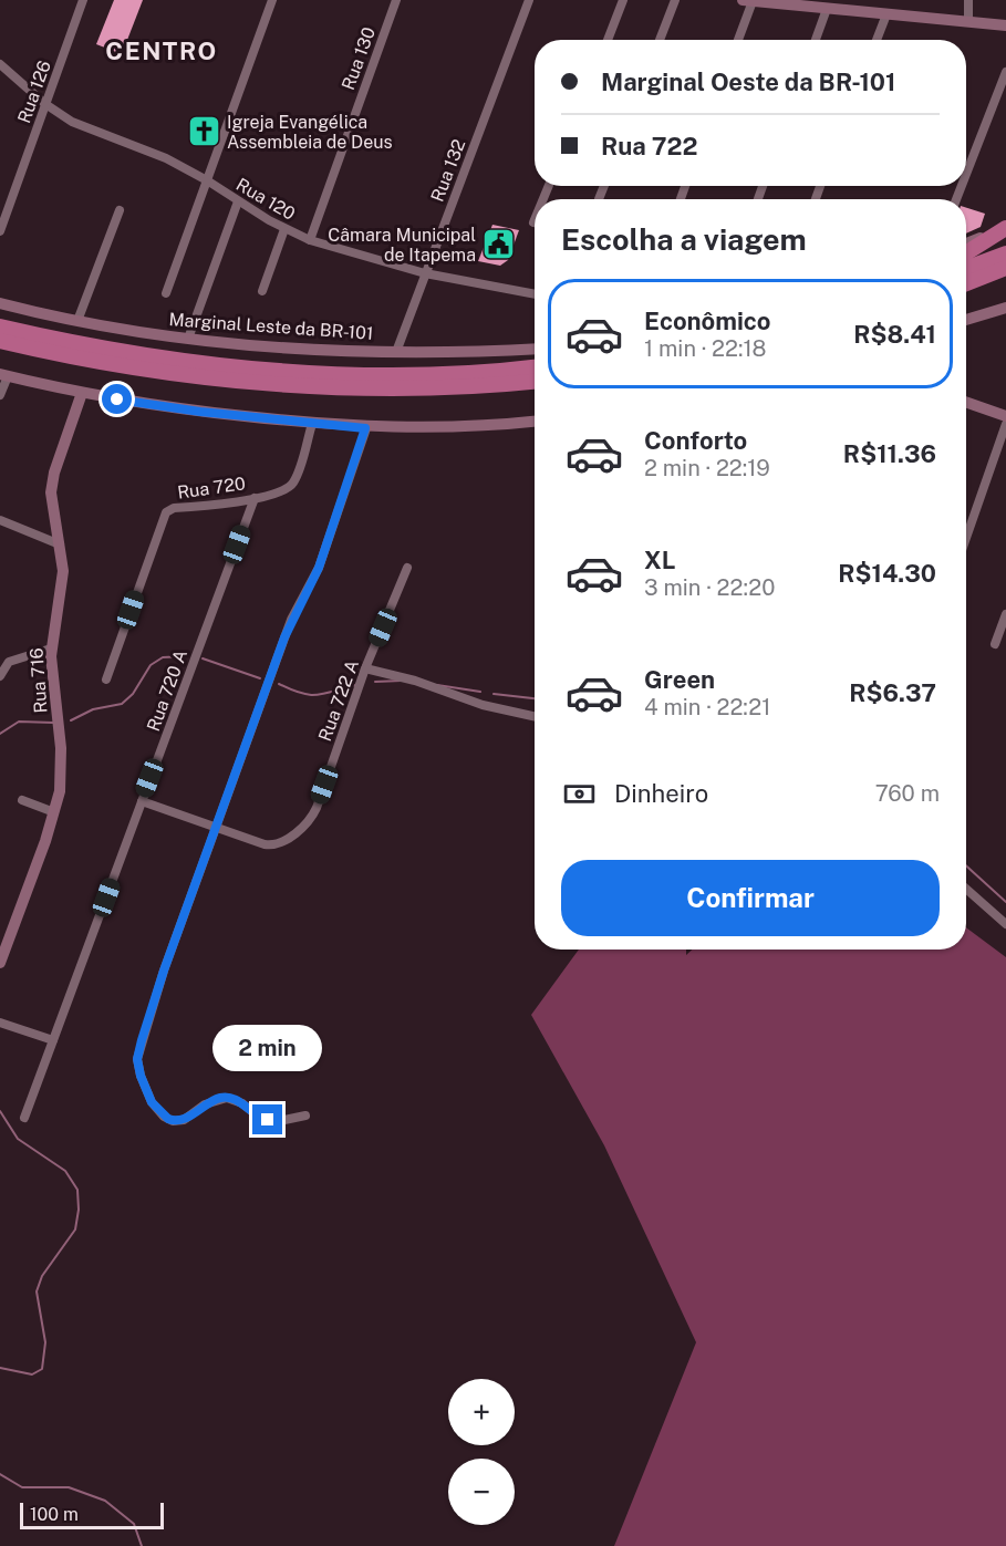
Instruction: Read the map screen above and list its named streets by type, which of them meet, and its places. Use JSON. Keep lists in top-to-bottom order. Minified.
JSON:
{"streets":{"main road":["Marginal Leste da BR-101","Rua 716"],"street":["Rua 130","Rua 126","Rua 132","Rua 120","Rua 720","Rua 720 A","Rua 722 A"]},"crossings":[["Rua 130","Rua 120"],["Rua 126","Rua 120"],["Rua 132","Rua 120"],["Rua 132","Marginal Leste da BR-101"],["Rua 720","Rua 720 A"],["Rua 720 A","Rua 722 A"]],"districts":["CENTRO"],"places":{"church":["Igreja Evangélica Assembleia de Deus"],"public building":["Câmara Municipal de Itapema"]},"scale_bar":"100 m","page":{"banner":["Marginal Oeste da BR-101","Rua 722"],"heading":"Escolha a viagem","list":[{"name":"Econômico","note":"1 min · 22:18","value":"R$8.41"},{"name":"Conforto","note":"2 min · 22:19","value":"R$11.36"},{"name":"XL","note":"3 min · 22:20","value":"R$14.30"},{"name":"Green","note":"4 min · 22:21","value":"R$6.37"}],"pay":["Dinheiro","760 m"],"buttons":"Confirmar","bubble":"2 min","map_buttons":["+","−"],"scale":"100 m"}}
